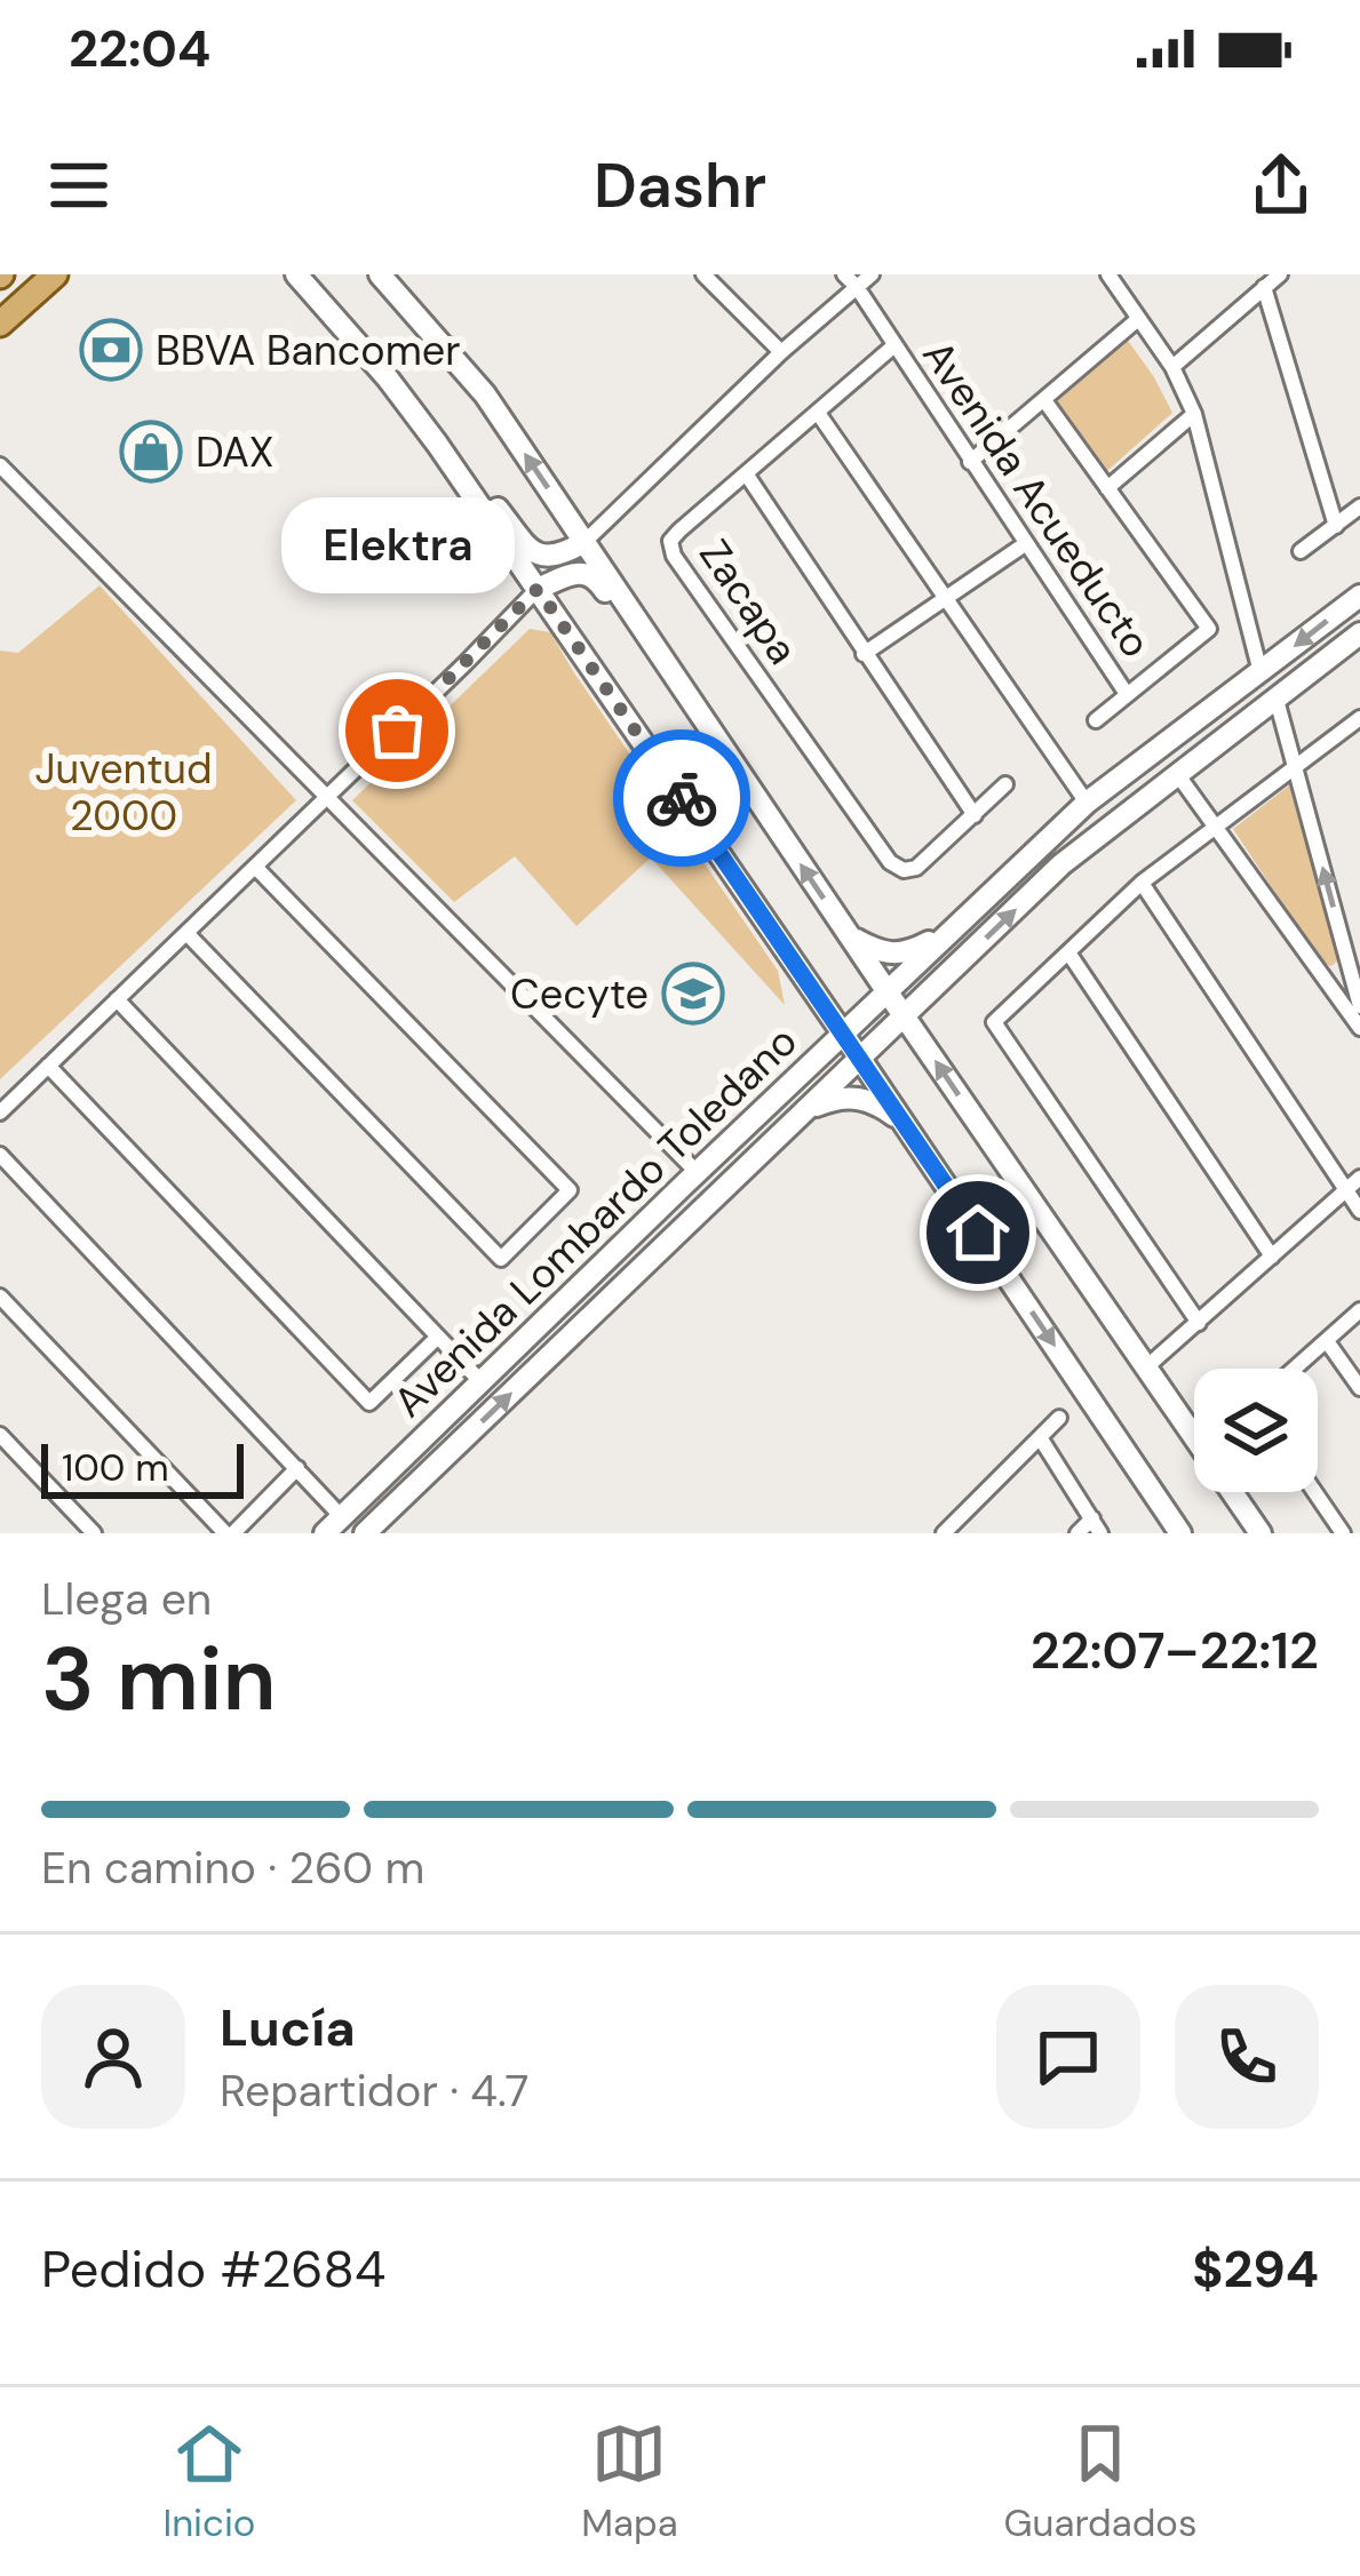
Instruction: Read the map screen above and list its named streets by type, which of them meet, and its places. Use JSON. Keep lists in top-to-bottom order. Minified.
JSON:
{"streets":{"main road":["Avenida Lombardo Toledano"],"street":["Avenida Acueducto","Zacapa"]},"crossings":[["Avenida Acueducto","Zacapa"]],"parks":["Juventud 2000"],"places":{"bank":["BBVA Bancomer"],"shop":["DAX"],"other":["Elektra"],"school or university":["Cecyte"]},"scale_bar":"100 m","page":{"status":"22:04","header":"Dashr","bubble":"Elektra","scale":"100 m","heading":["3 min","Llega en","22:07–22:12"],"panel":["Lucía","Repartidor · 4.7","Pedido #2684","$294"],"bar":"En camino · 260 m","tabs":["Inicio","Mapa","Guardados"]}}
